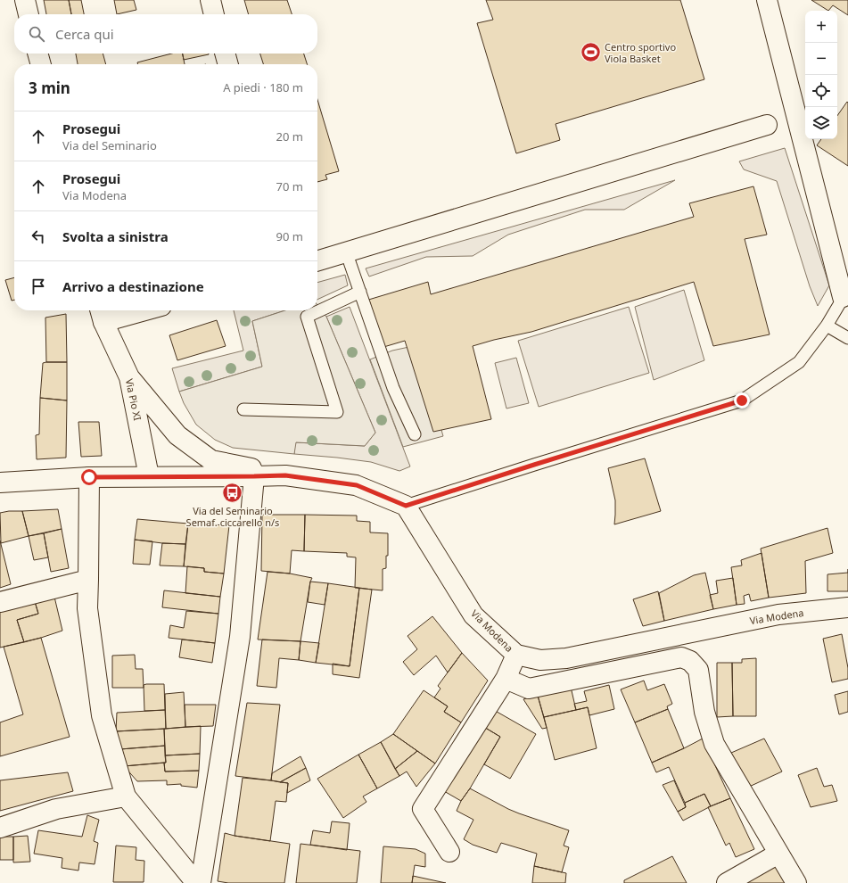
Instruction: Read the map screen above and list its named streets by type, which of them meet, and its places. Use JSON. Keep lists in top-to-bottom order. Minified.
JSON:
{"streets":{"street":["Via Pio XI","Via Modena"]},"places":{"sports":["Centro sportivo Viola Basket"],"bus stop":["Via del Seminario Semaf. ciccarello n/s"]},"page":{"map_buttons":["+","−"],"search":"Cerca qui","heading":["3 min","A piedi · 180 m"],"list":[["Prosegui","Via del Seminario","20 m"],["Prosegui","Via Modena","70 m"],["Svolta a sinistra","90 m"],"Arrivo a destinazione"]}}
